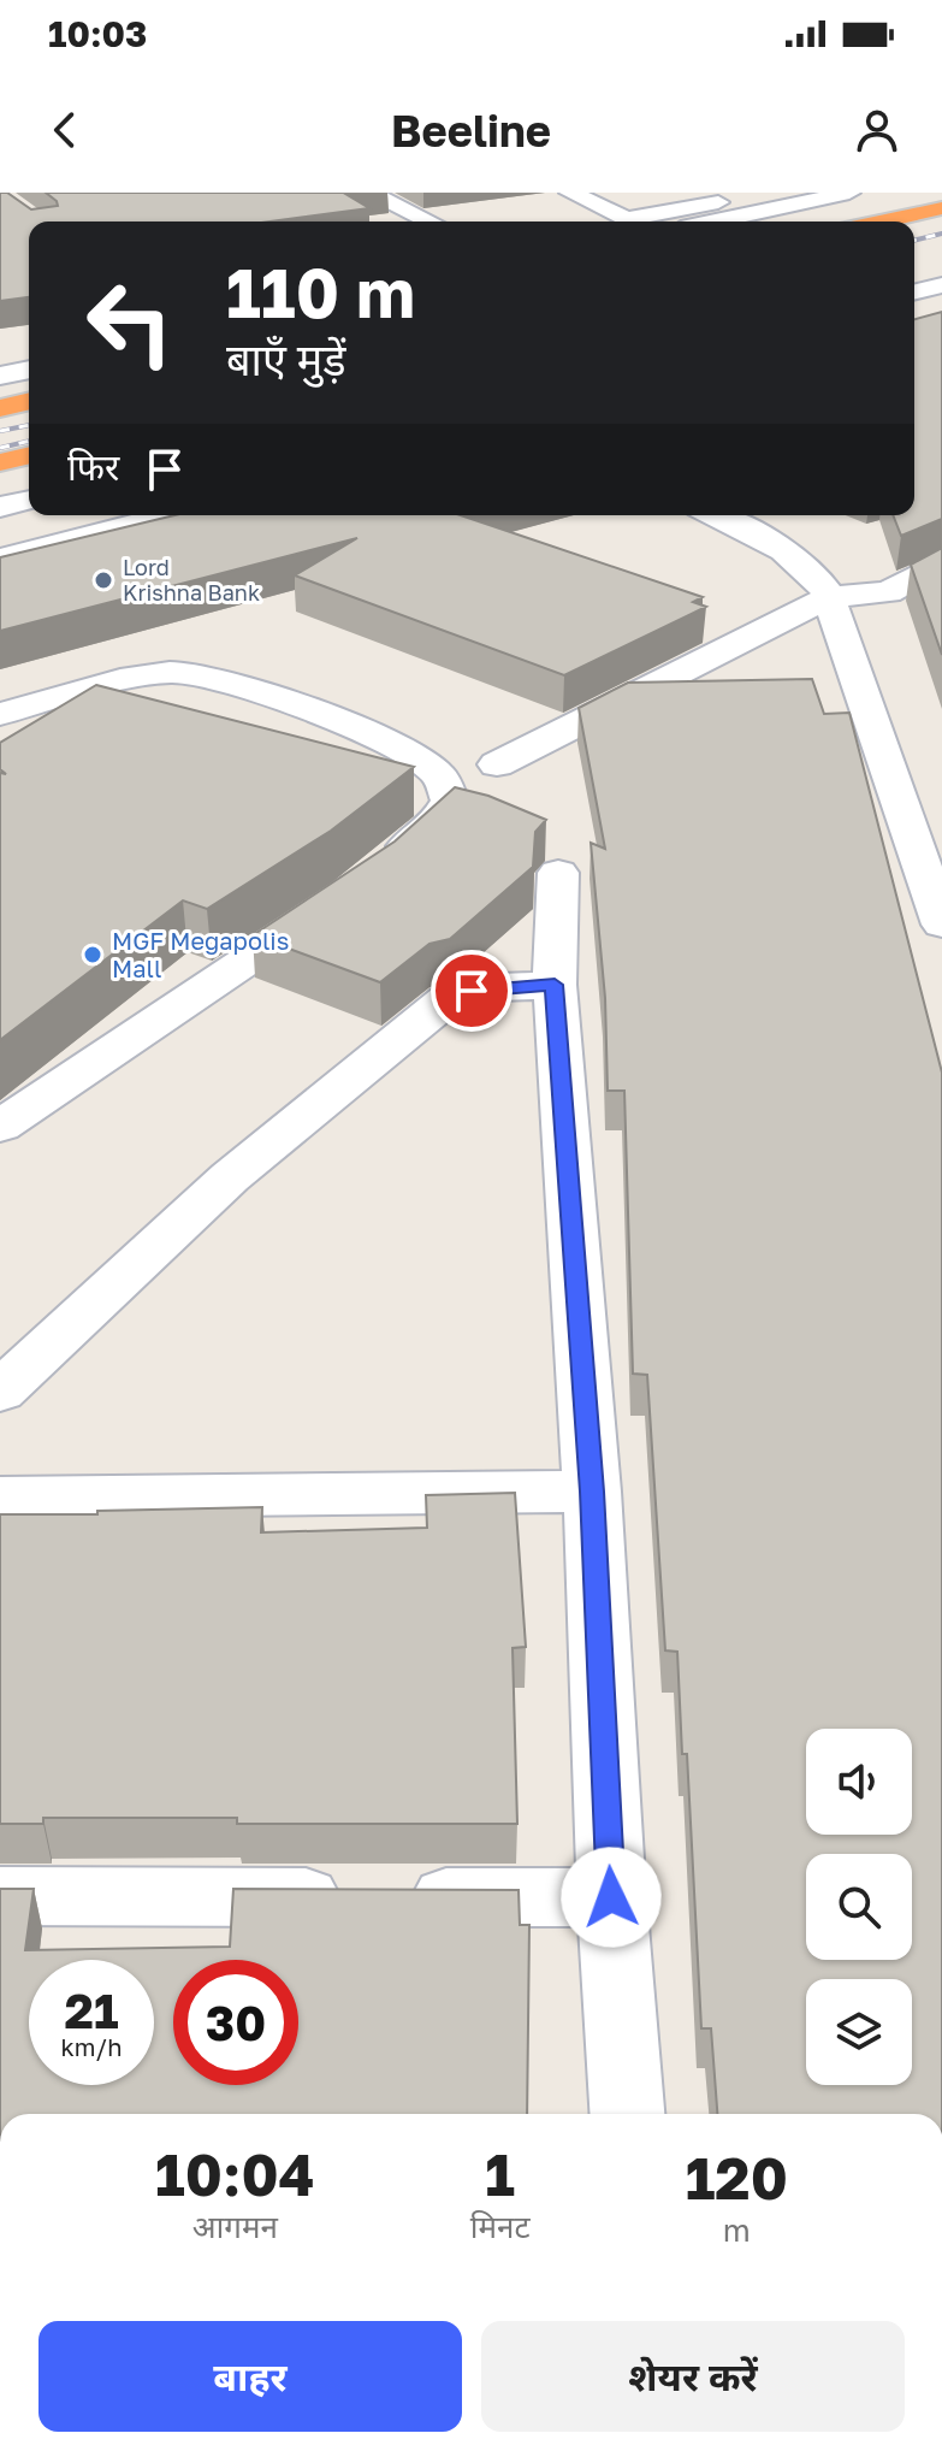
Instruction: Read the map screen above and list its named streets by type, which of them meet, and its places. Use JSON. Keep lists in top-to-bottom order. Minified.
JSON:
{"places":["Lord Krishna Bank","MGF Megapolis Mall"],"page":{"status":"10:03","header":"Beeline","turn":["110 m","बाएँ मुड़ें"],"then":"फिर","speed":"21 km/h","limit":"30","eta":["10:04","आगमन","1","मिनट","120","m"],"buttons":["बाहर","शेयर करें"]}}
